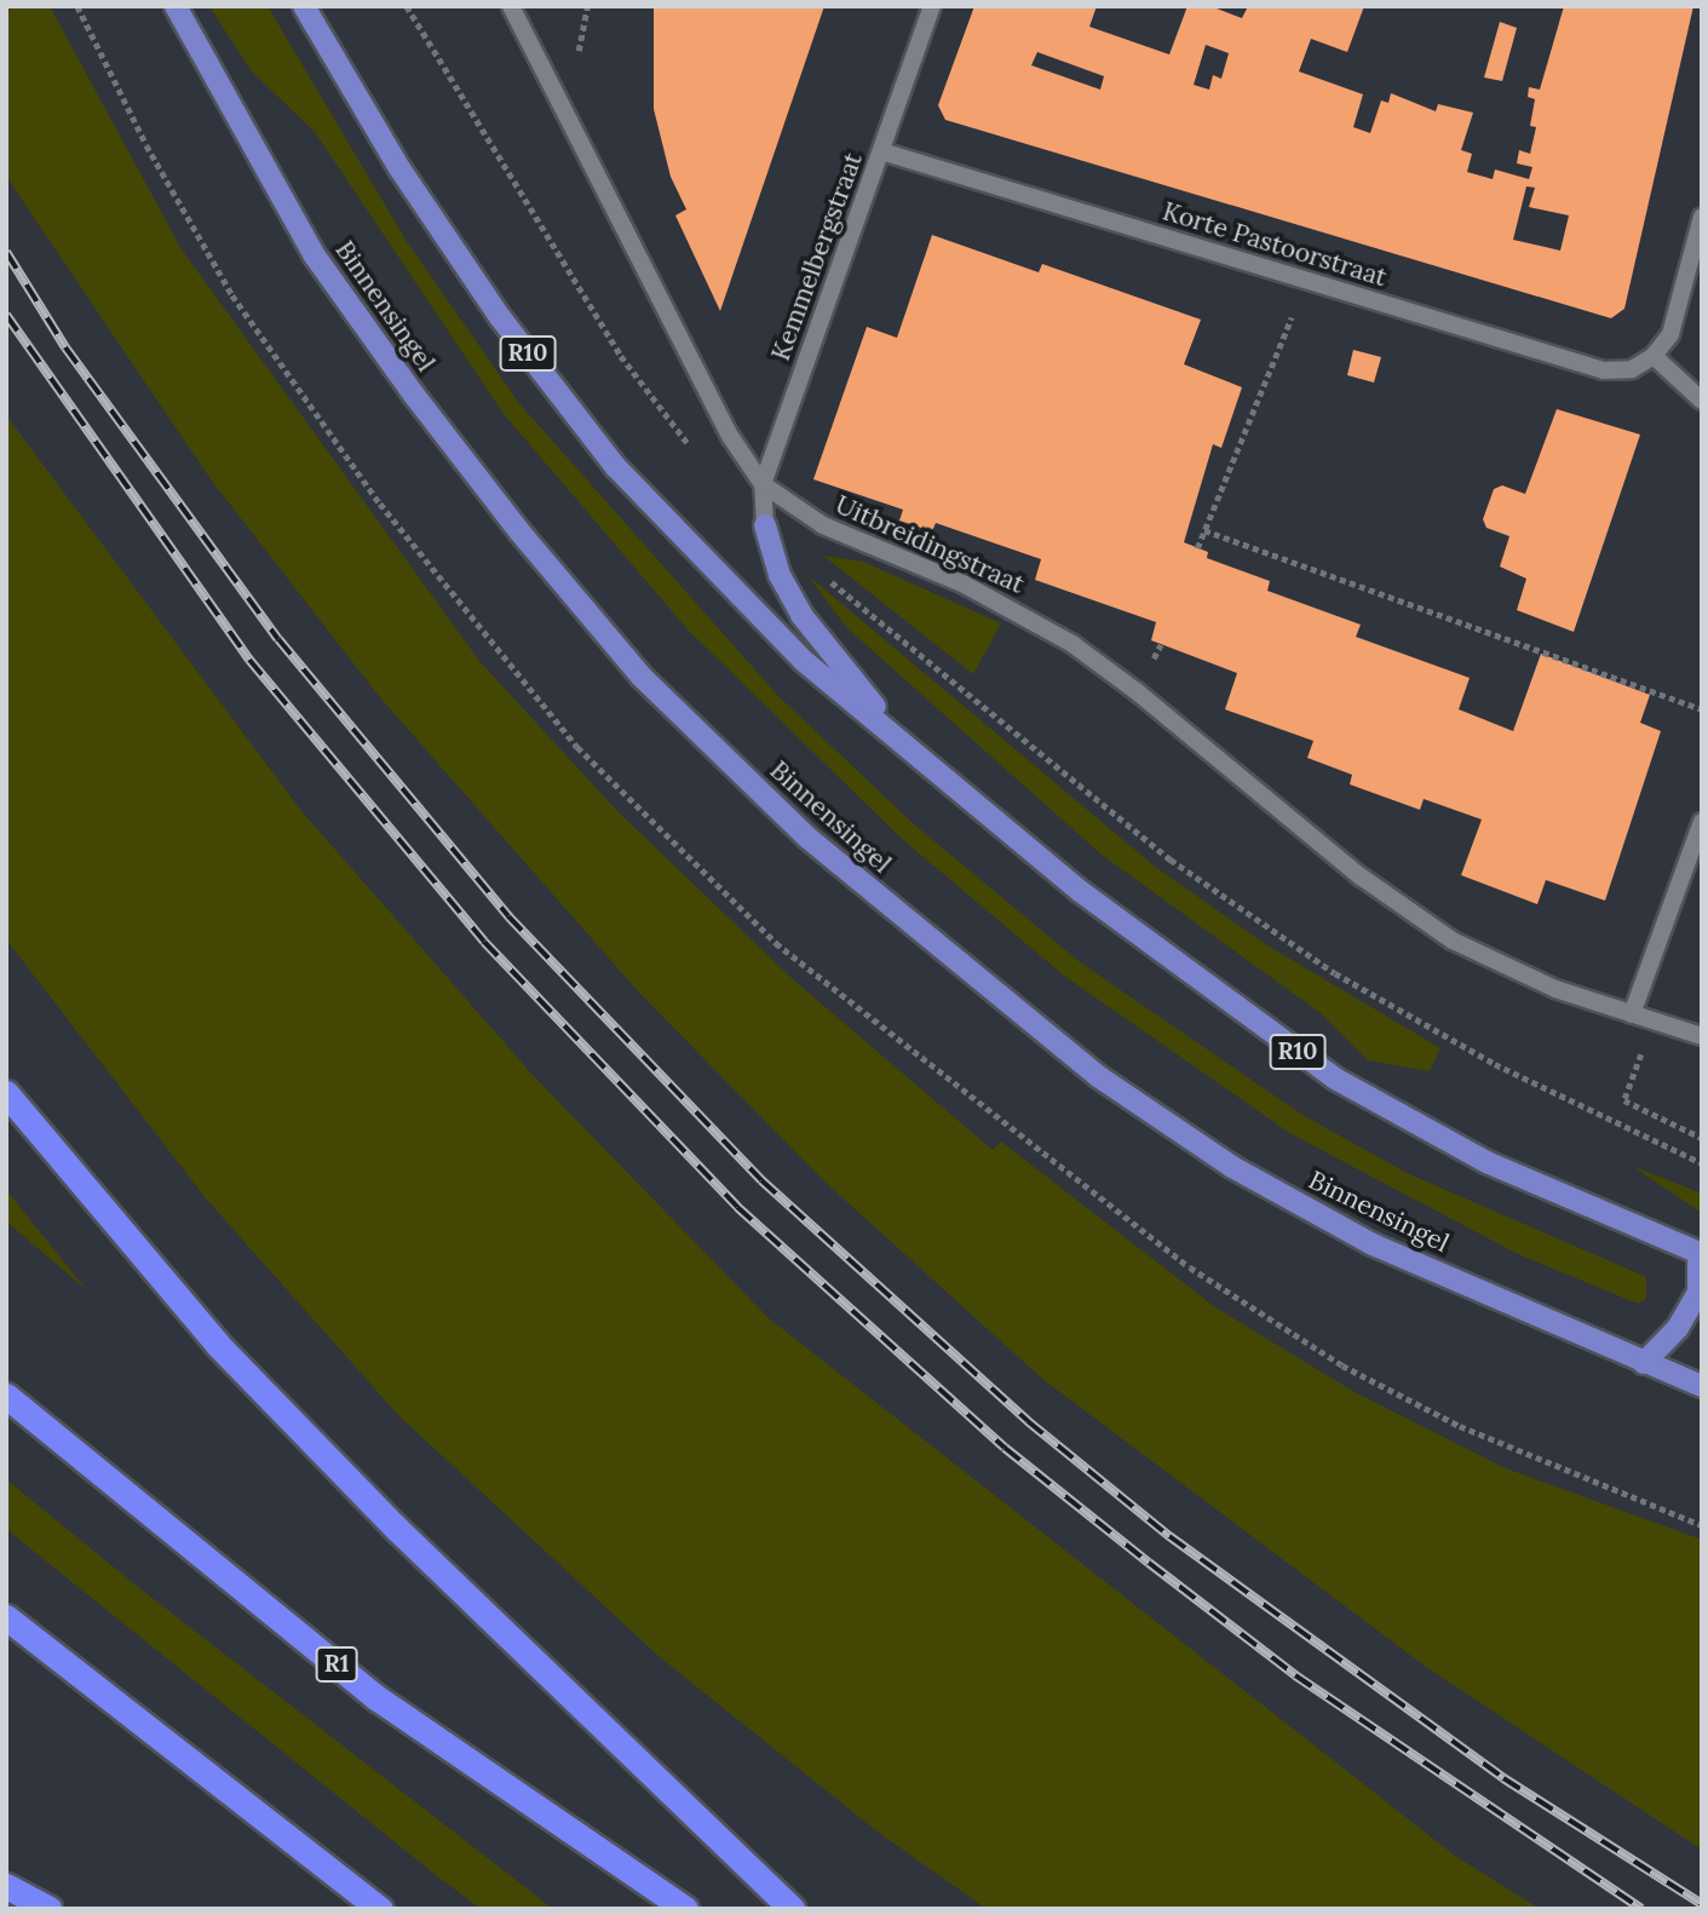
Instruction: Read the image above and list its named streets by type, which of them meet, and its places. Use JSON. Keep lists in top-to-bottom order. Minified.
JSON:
{"streets":{"highway":["R1"],"main road":["Binnensingel","R10"],"street":["Korte Pastoorstraat","Kemmelbergstraat","Uitbreidingstraat"]},"crossings":[["Korte Pastoorstraat","Kemmelbergstraat"],["Kemmelbergstraat","Uitbreidingstraat"]]}
